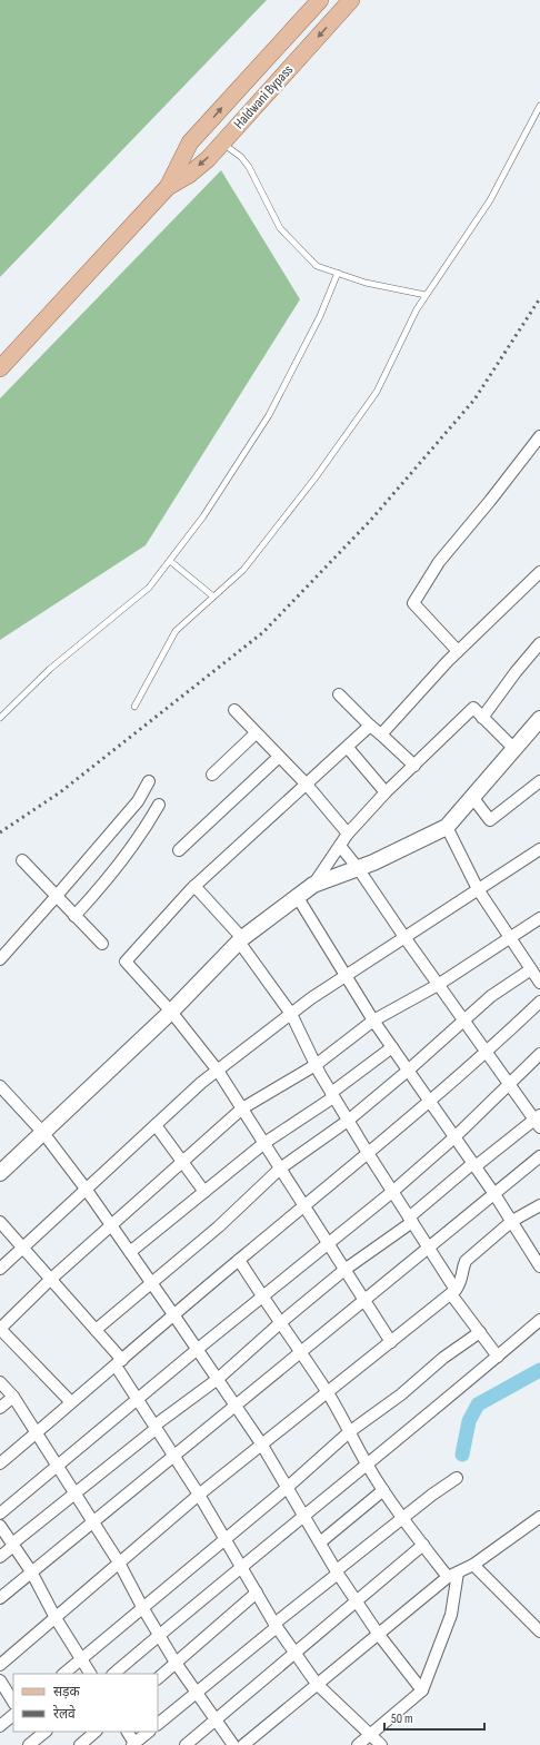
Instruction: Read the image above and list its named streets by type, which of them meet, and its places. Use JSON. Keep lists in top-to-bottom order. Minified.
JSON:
{"streets":{"main road":["Haldwani Bypass"]},"legend":["सड़क","रेलवे"],"scale_bar":"50 m"}
